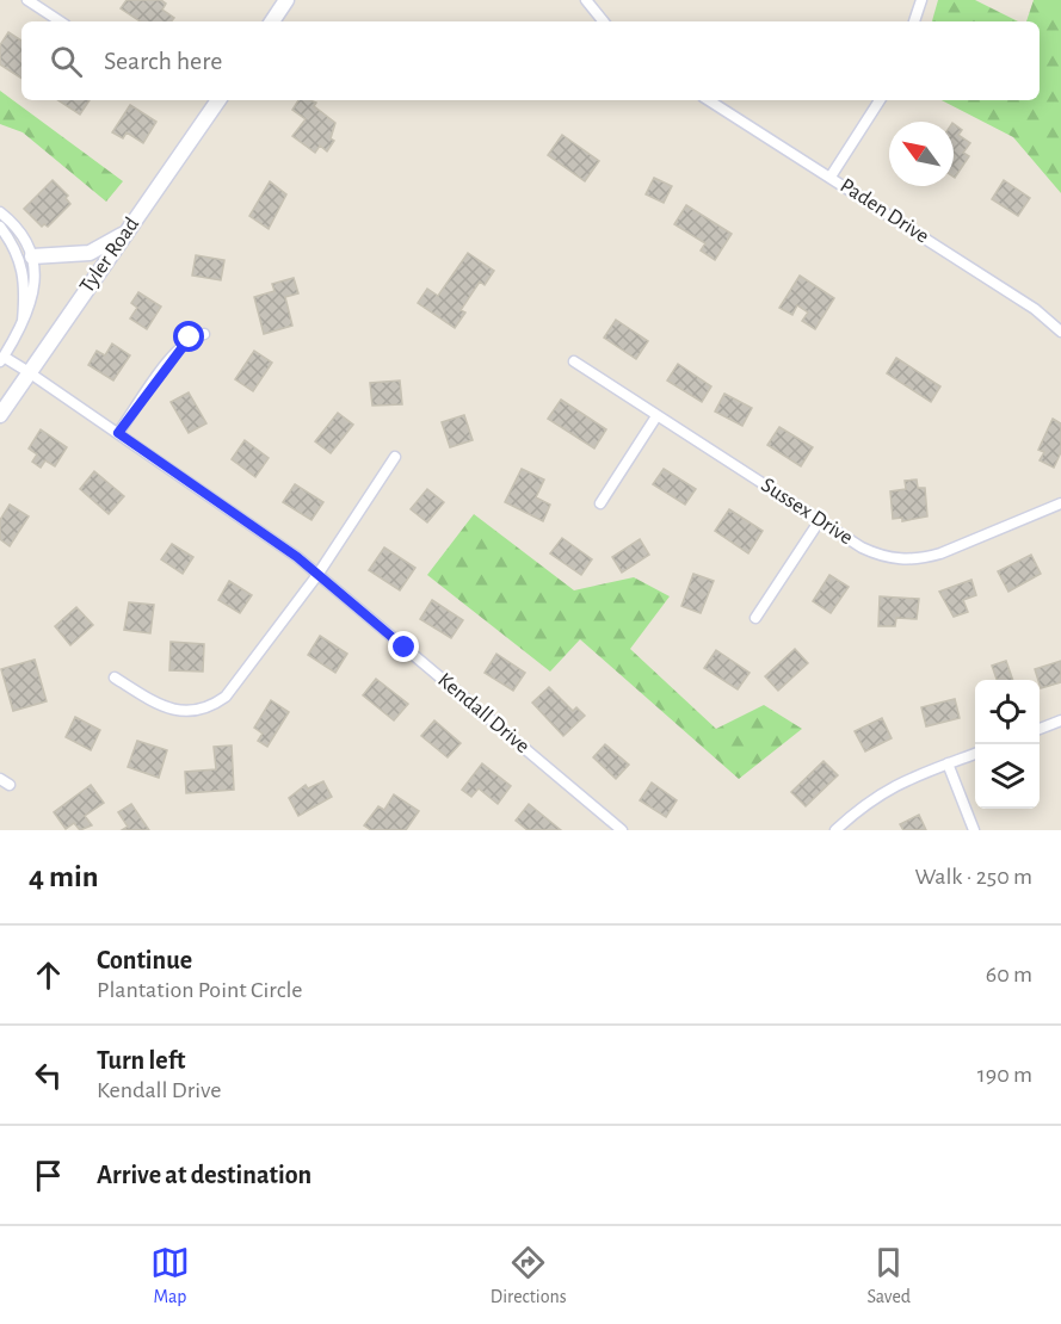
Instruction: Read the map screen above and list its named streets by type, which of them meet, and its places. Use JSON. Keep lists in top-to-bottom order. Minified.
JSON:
{"streets":{"street":["Paden Drive","Tyler Road","Sussex Drive","Kendall Drive"]},"crossings":[["Tyler Road","Kendall Drive"]],"north":"top left","page":{"search":"Search here","heading":["4 min","Walk · 250 m"],"list":[["Continue","Plantation Point Circle","60 m"],["Turn left","Kendall Drive","190 m"],"Arrive at destination"],"nav":["Map","Directions","Saved"]}}
